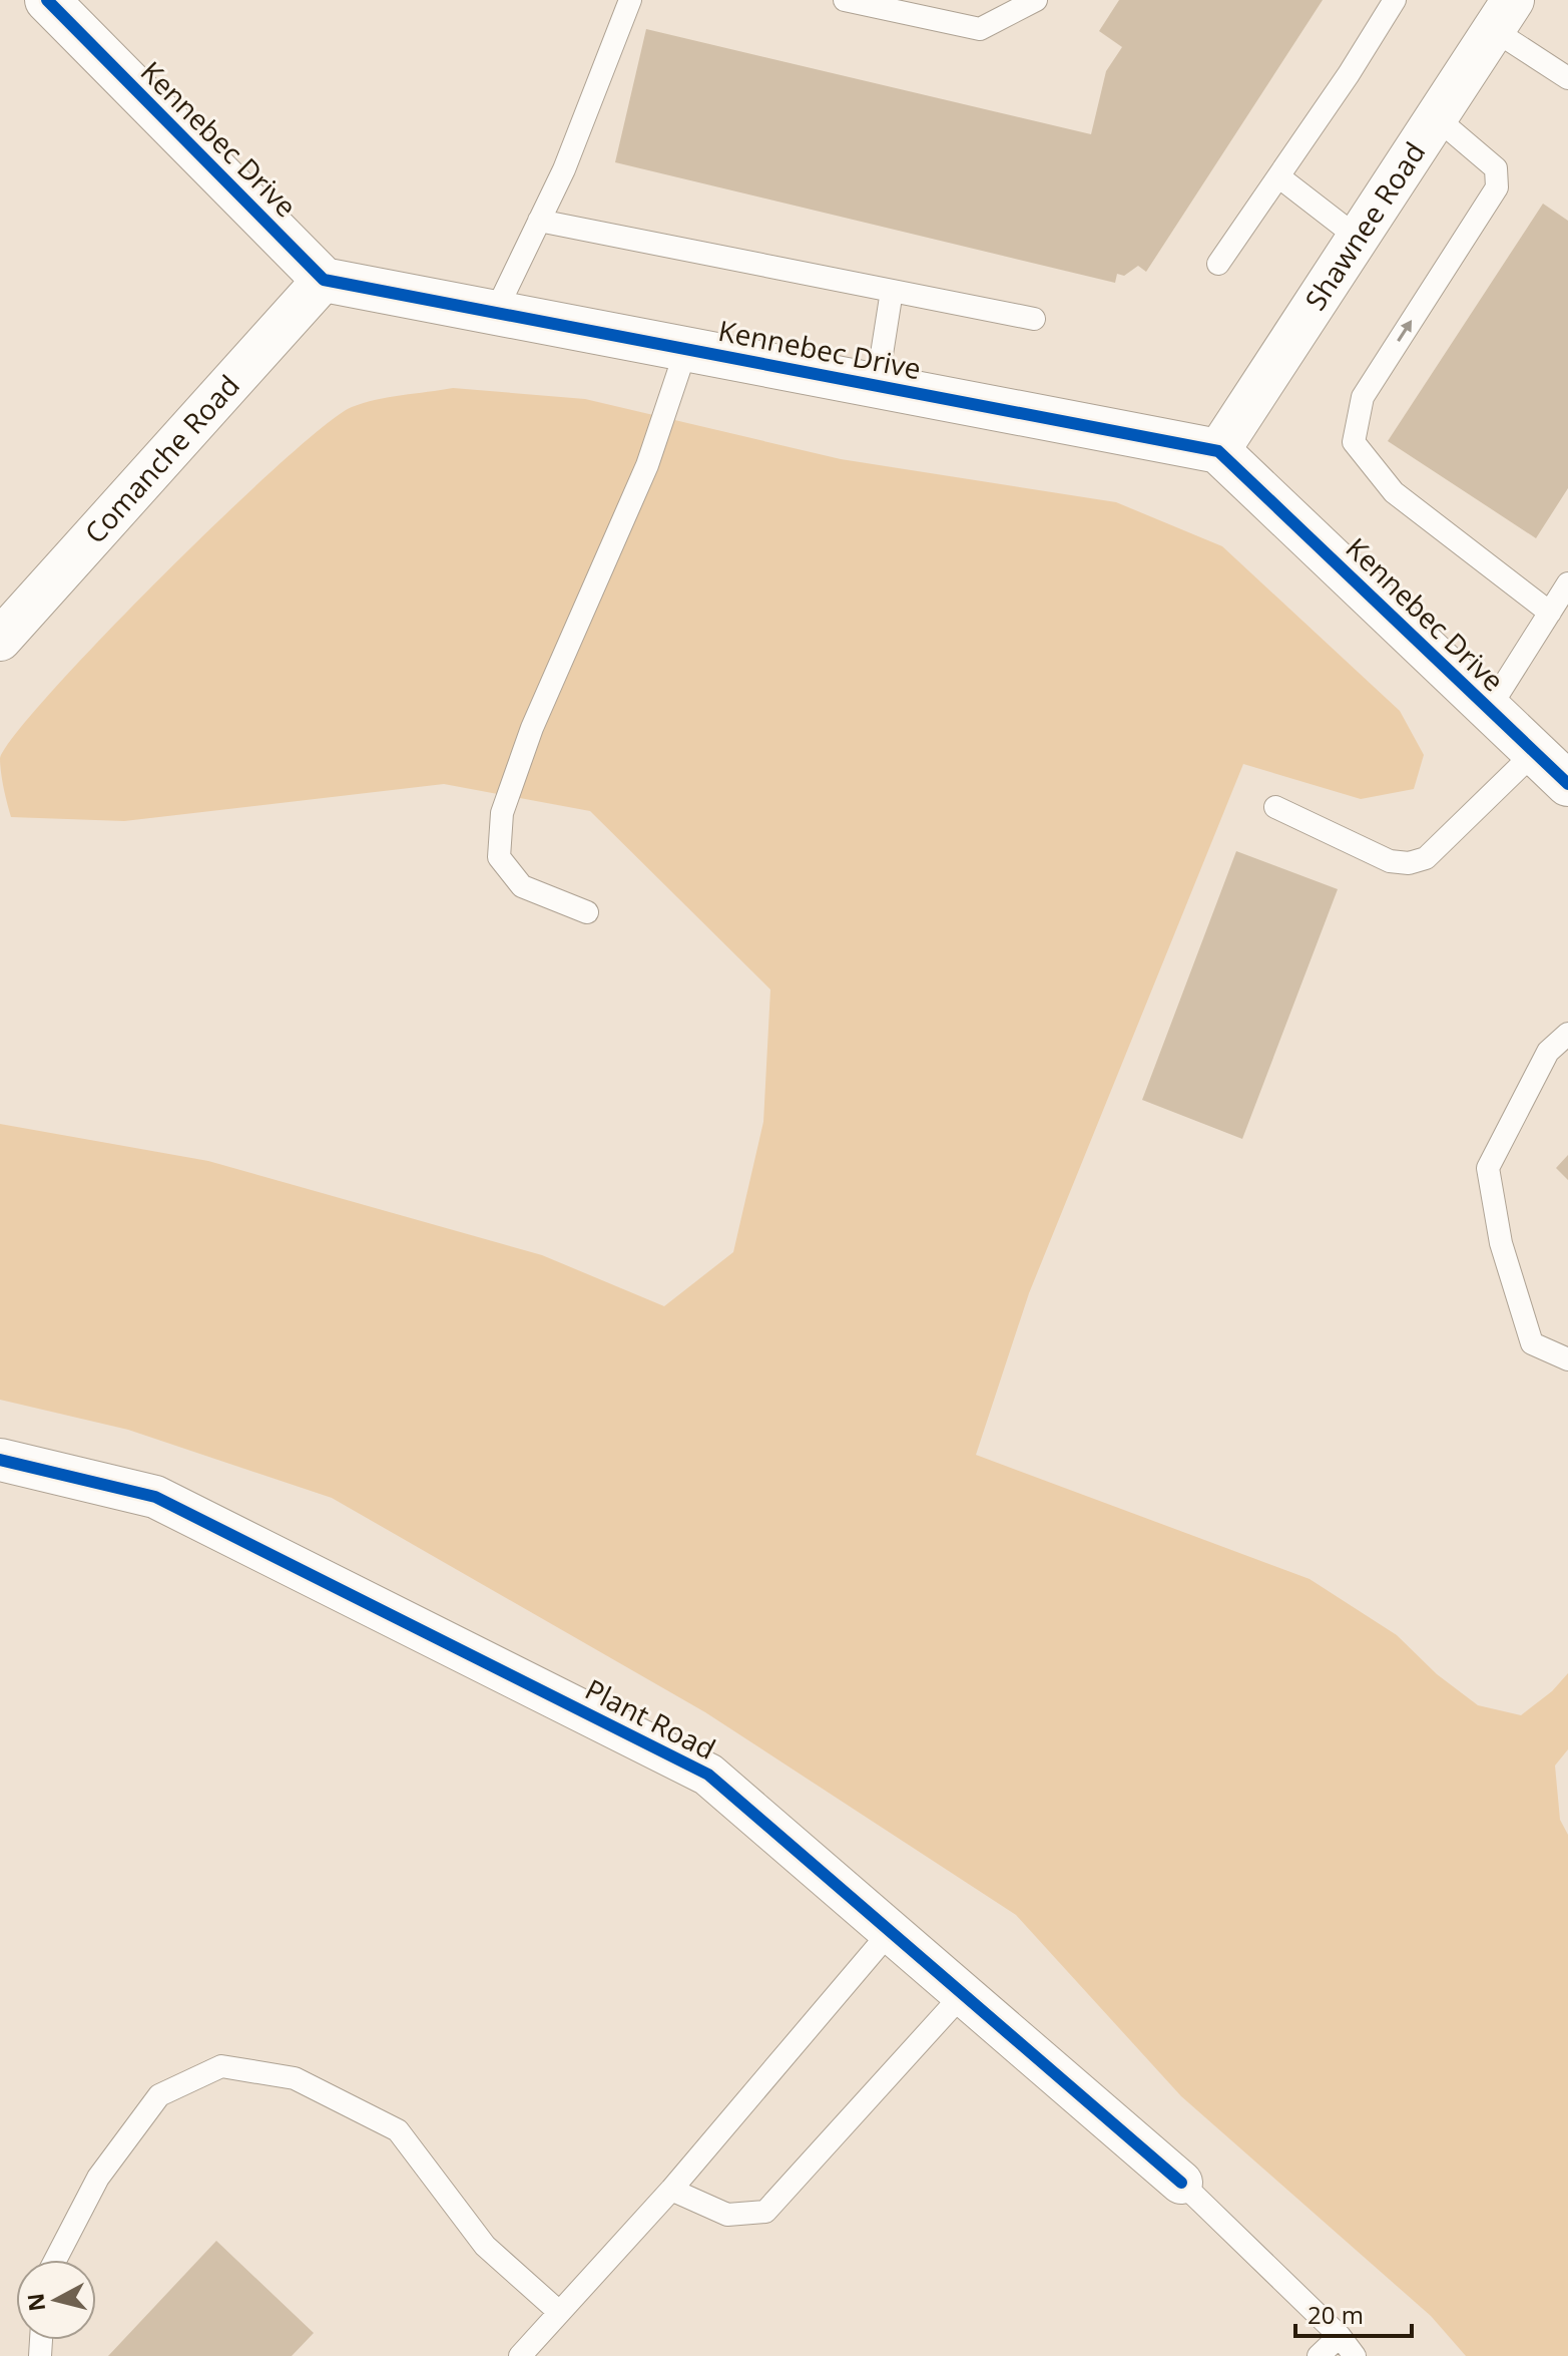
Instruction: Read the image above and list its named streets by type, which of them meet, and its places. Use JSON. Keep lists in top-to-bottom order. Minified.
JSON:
{"streets":{"street":["Kennebec Drive","Shawnee Road","Comanche Road","Plant Road"]},"crossings":[["Kennebec Drive","Shawnee Road"],["Kennebec Drive","Comanche Road"]],"scale_bar":"20 m","north":"left"}
